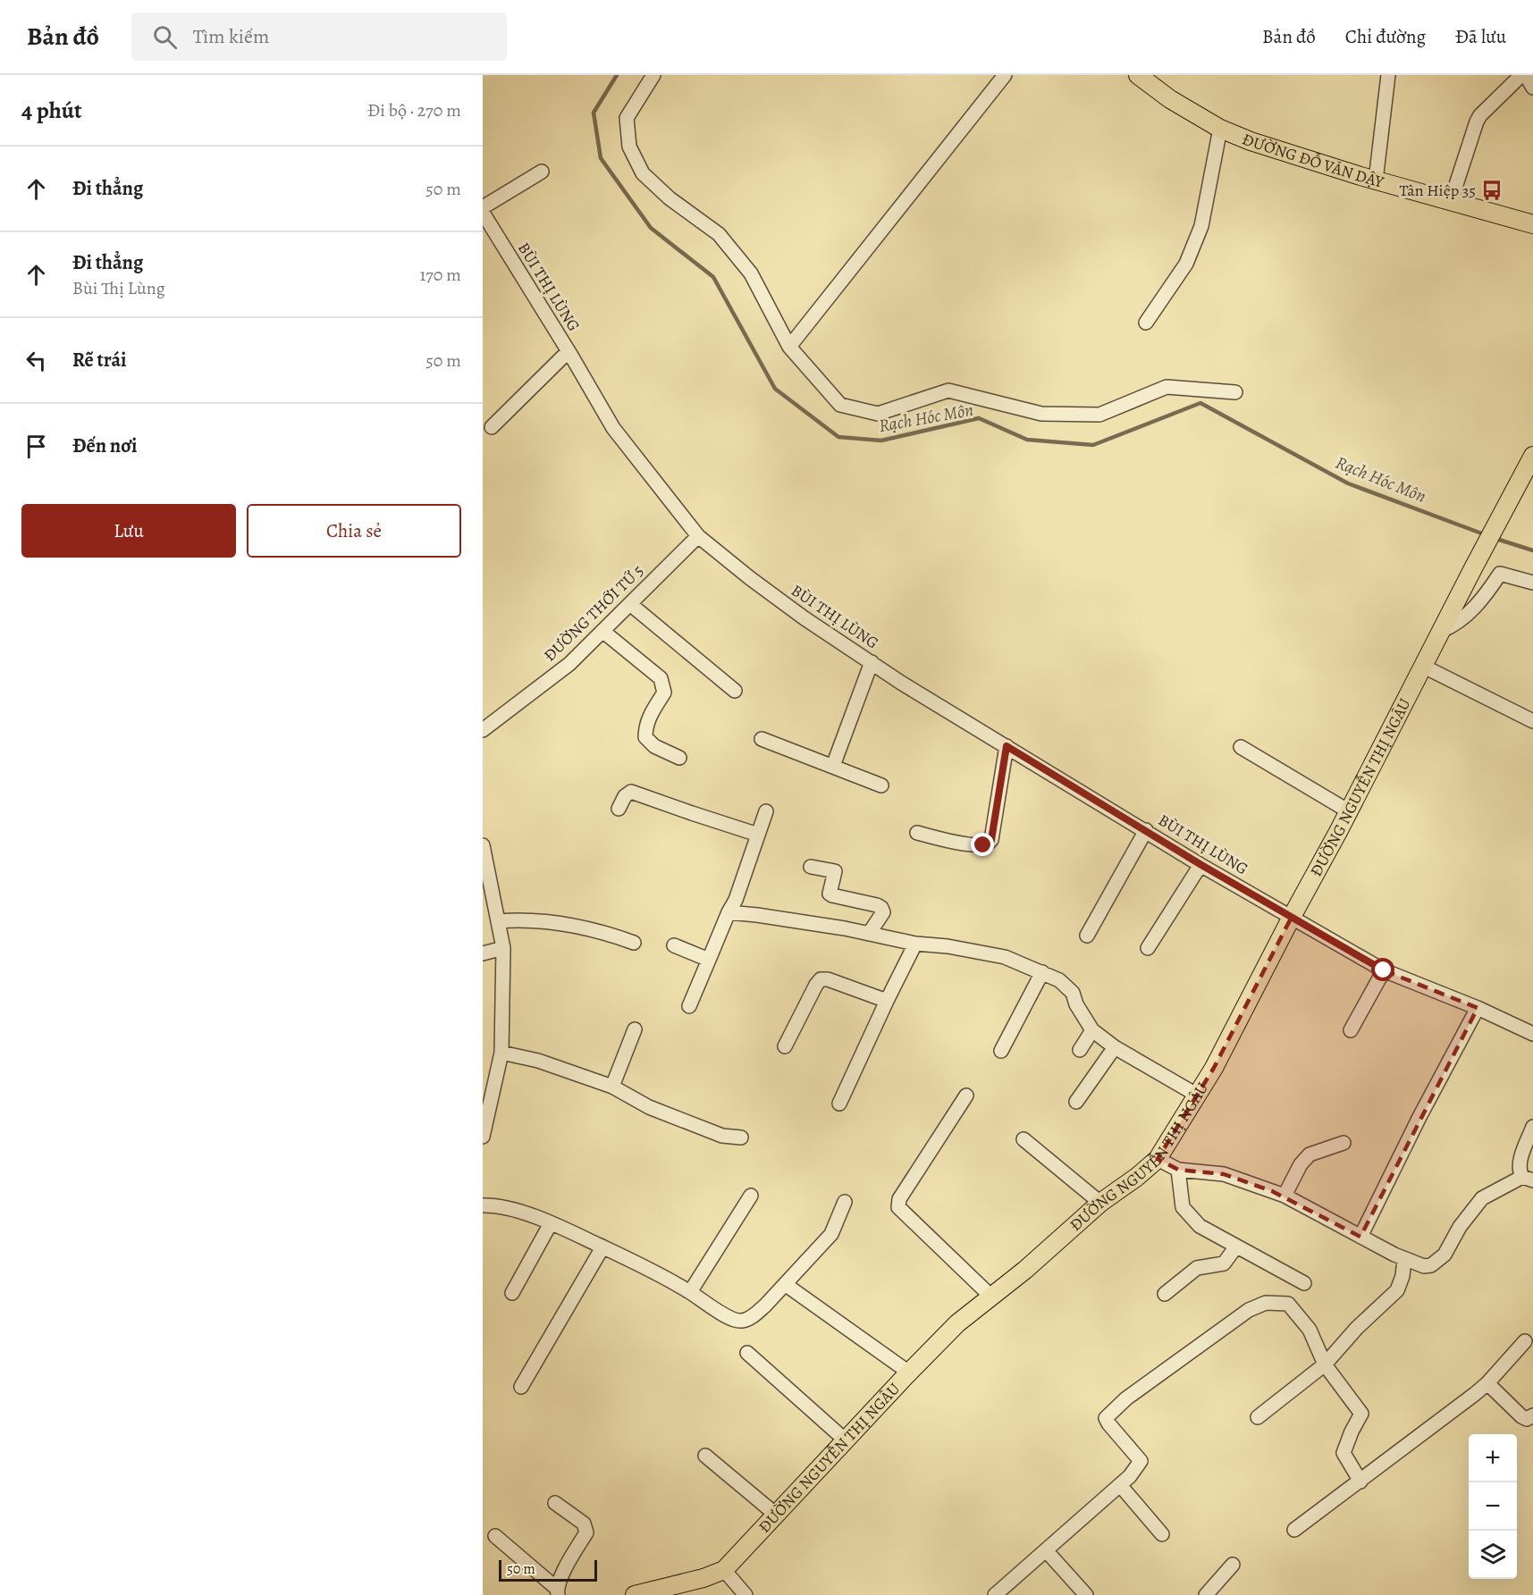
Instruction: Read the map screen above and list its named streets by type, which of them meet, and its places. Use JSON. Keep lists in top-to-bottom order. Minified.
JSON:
{"streets":{"main road":["ĐƯỜNG ĐỖ VĂN DẬY","ĐƯỜNG NGUYỄN THỊ NGÂU"],"street":["BÙI THỊ LÙNG","ĐƯỜNG THỚI TỨ 5"]},"crossings":[["BÙI THỊ LÙNG","ĐƯỜNG THỚI TỨ 5"],["BÙI THỊ LÙNG","ĐƯỜNG NGUYỄN THỊ NGÂU"]],"water":["Rạch Hóc Môn"],"places":{"bus stop":["Tân Hiệp 35"]},"scale_bar":"50 m","page":{"header":"Bản đồ","search":"Tìm kiếm","nav":["Bản đồ","Chỉ đường","Đã lưu"],"heading":["4 phút","Đi bộ · 270 m"],"list":[["Đi thẳng","50 m"],["Đi thẳng","Bùi Thị Lùng","170 m"],["Rẽ trái","50 m"],"Đến nơi"],"buttons":["Lưu","Chia sẻ"],"map_buttons":["+","−"],"scale":"50 m"}}
